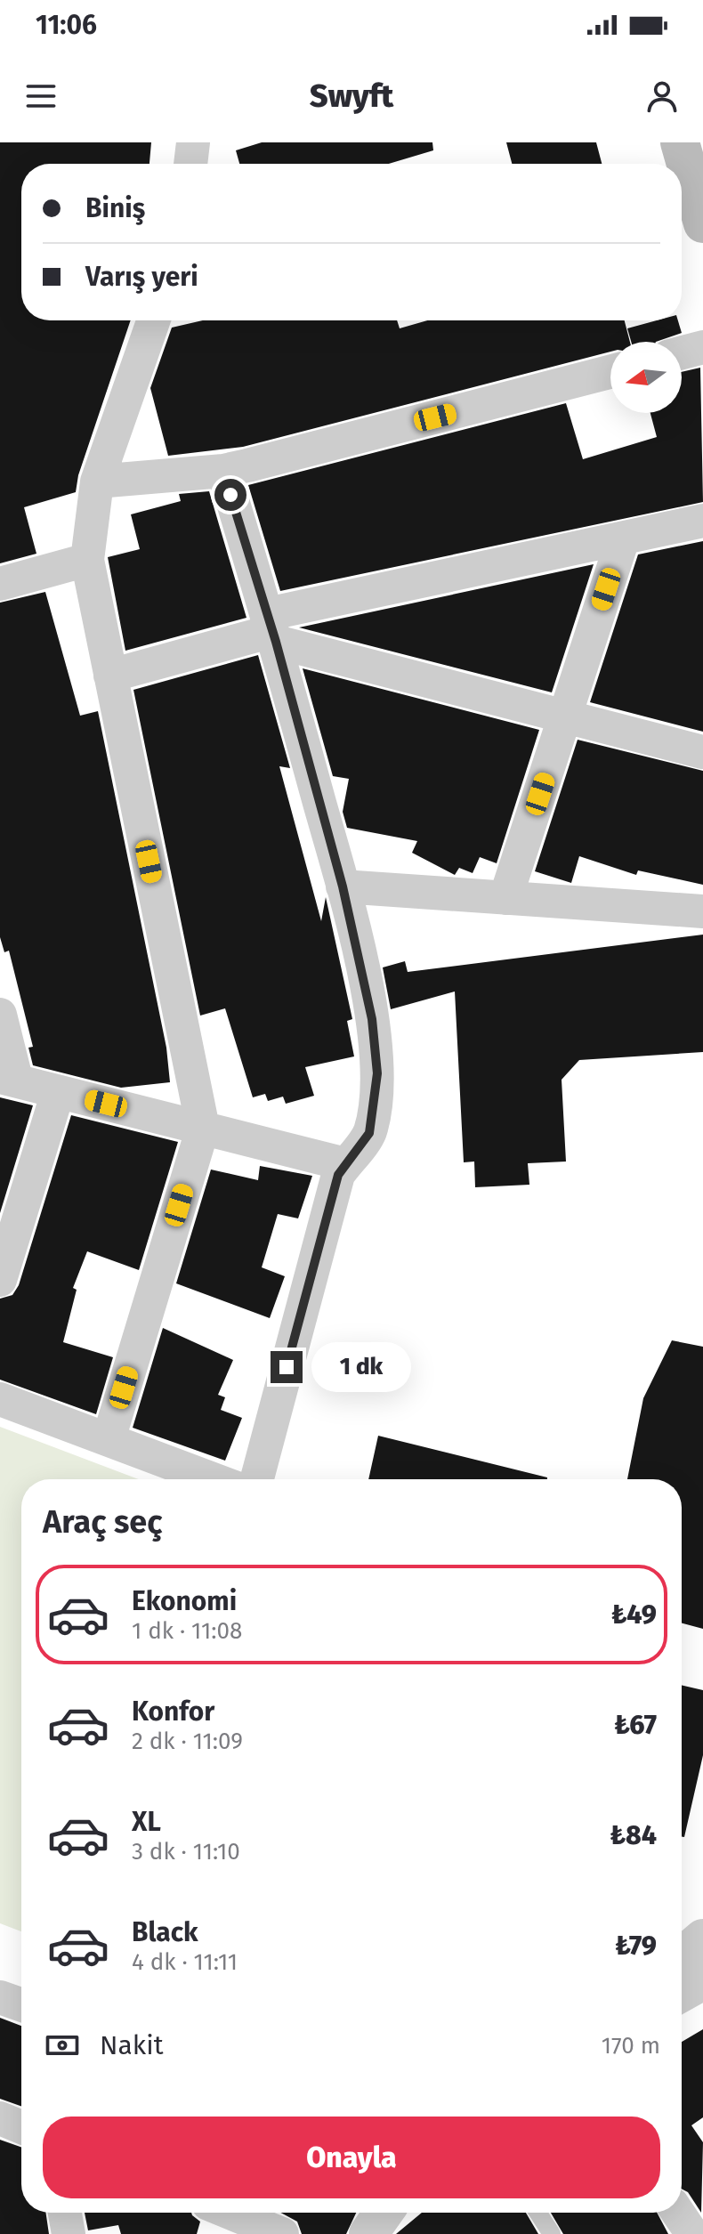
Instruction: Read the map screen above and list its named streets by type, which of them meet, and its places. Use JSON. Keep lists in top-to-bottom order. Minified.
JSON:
{"north":"left","page":{"status":"11:06","header":"Swyft","banner":["Biniş","Varış yeri"],"bubble":"1 dk","heading":"Araç seç","list":[{"name":"Ekonomi","note":"1 dk · 11:08","value":"₺49"},{"name":"Konfor","note":"2 dk · 11:09","value":"₺67"},{"name":"XL","note":"3 dk · 11:10","value":"₺84"},{"name":"Black","note":"4 dk · 11:11","value":"₺79"}],"pay":["Nakit","170 m"],"buttons":"Onayla"}}
